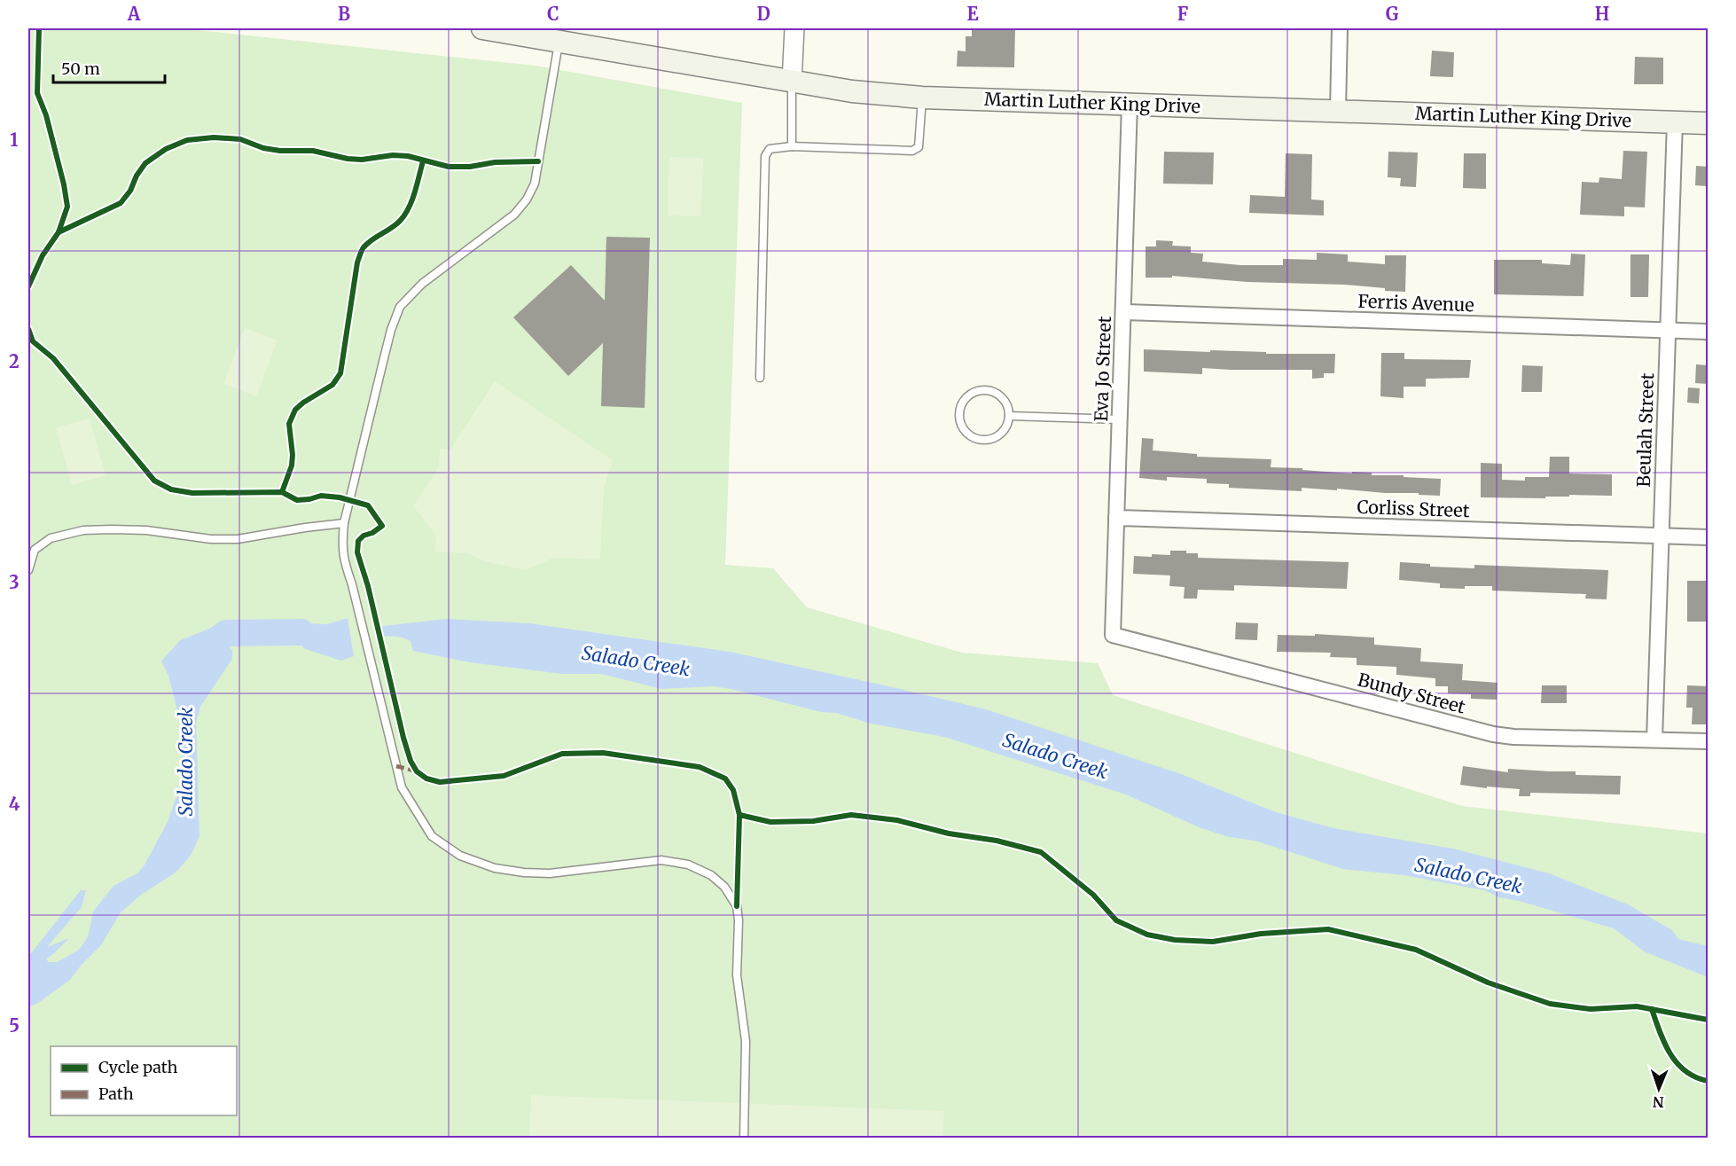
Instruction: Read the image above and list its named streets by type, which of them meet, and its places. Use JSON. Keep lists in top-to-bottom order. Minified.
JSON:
{"streets":{"main road":["Martin Luther King Drive"],"street":["Ferris Avenue","Eva Jo Street","Beulah Street","Corliss Street","Bundy Street"]},"crossings":[["Martin Luther King Drive","Eva Jo Street"],["Martin Luther King Drive","Beulah Street"],["Ferris Avenue","Eva Jo Street"],["Ferris Avenue","Beulah Street"],["Eva Jo Street","Corliss Street"],["Eva Jo Street","Bundy Street"],["Beulah Street","Corliss Street"],["Beulah Street","Bundy Street"]],"water":["Salado Creek"],"legend":["Cycle path","Path"],"scale_bar":"50 m","north":"bottom","grid":{"columns":["A","B","C","D","E","F","G","H"],"rows":["1","2","3","4","5"]}}
